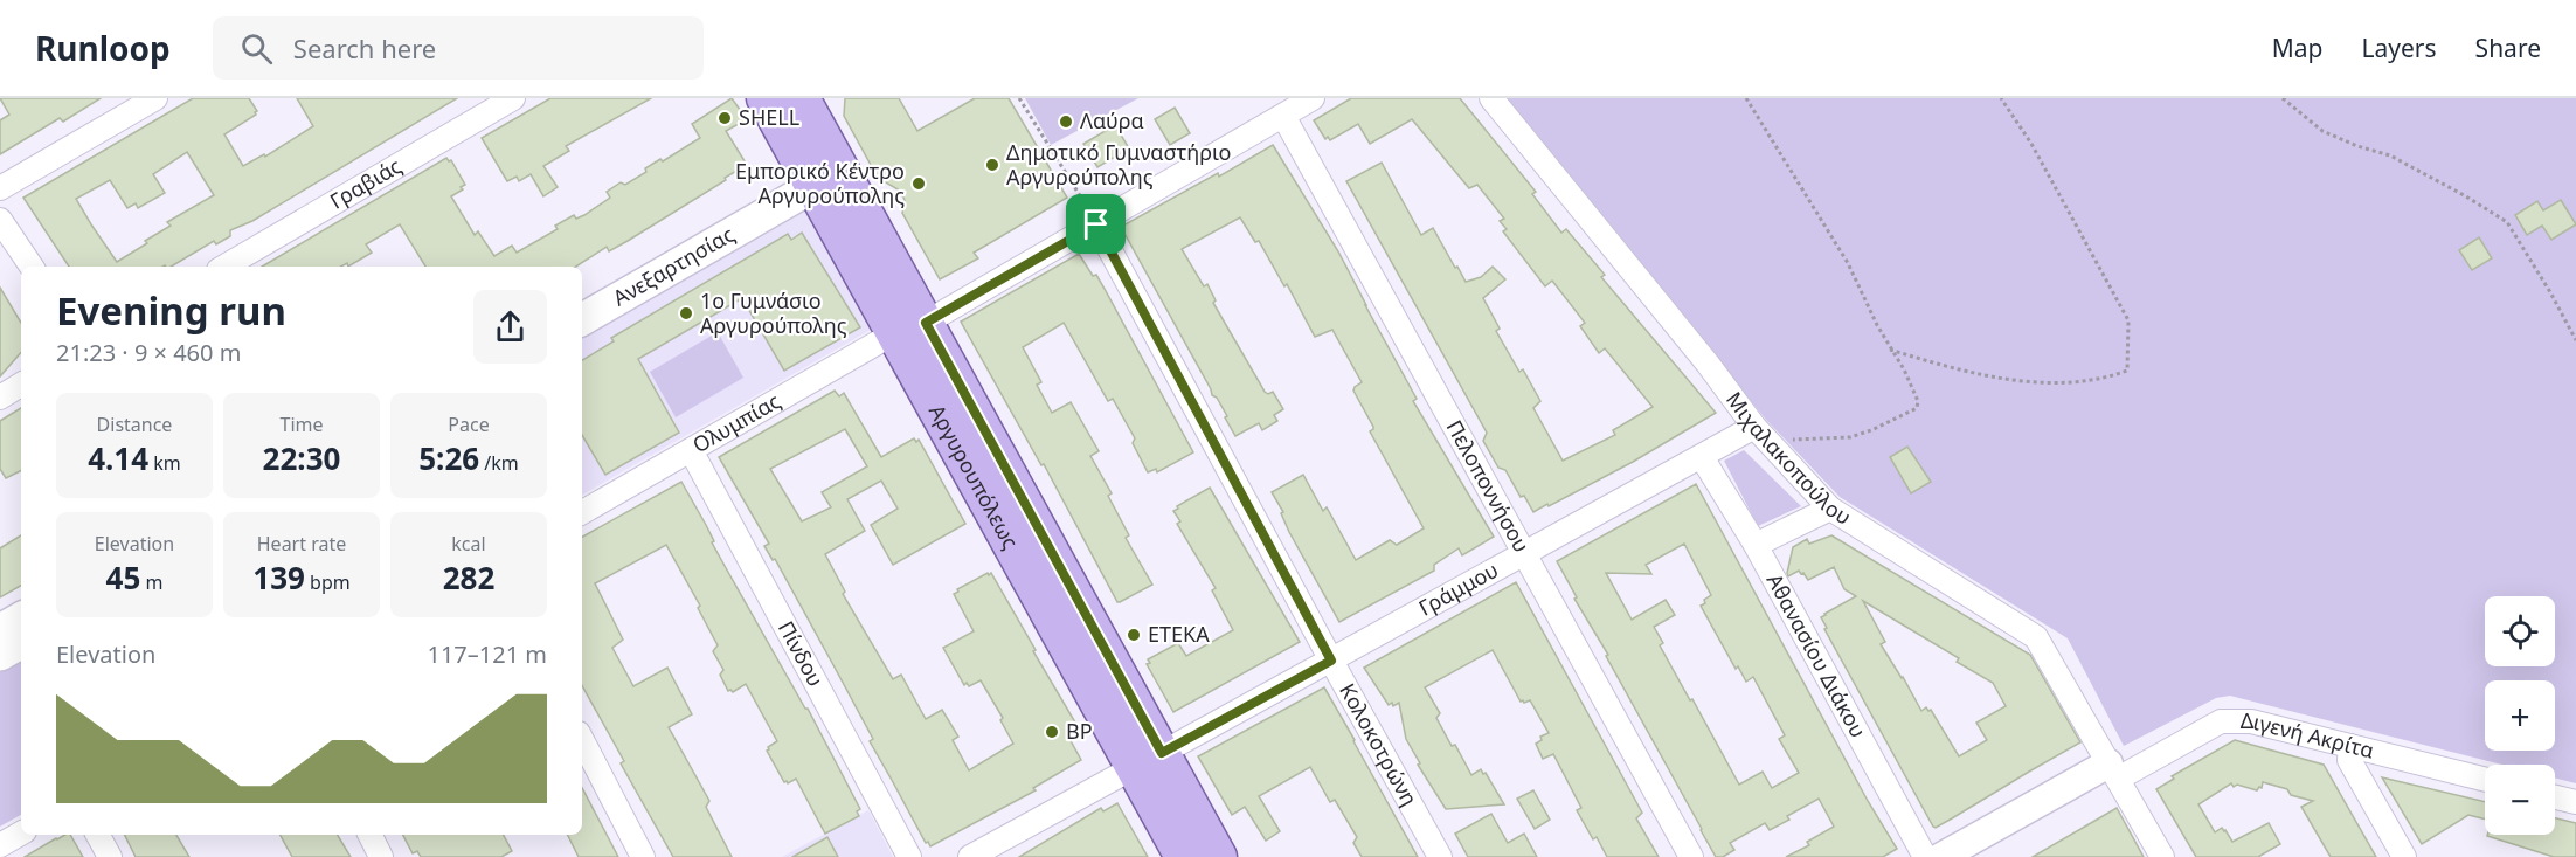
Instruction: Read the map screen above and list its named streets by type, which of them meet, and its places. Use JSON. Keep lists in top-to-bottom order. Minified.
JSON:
{"streets":{"main road":["Ανεξαρτησίας","Αργυρουπόλεως"],"street":["Γραβιάς","Ολυμπίας","Μιχαλακοπούλου","Πελοποννήσου","Γράμμου","Πίνδου","Αθανασίου Διάκου","Διγενή Ακρίτα","Κολοκοτρώνη"]},"crossings":[["Ανεξαρτησίας","Αργυρουπόλεως"],["Ολυμπίας","Αργυρουπόλεως"],["Ολυμπίας","Πελοποννήσου"],["Ολυμπίας","Πίνδου"],["Ολυμπίας","Κολοκοτρώνη"],["Μιχαλακοπούλου","Γράμμου"],["Μιχαλακοπούλου","Διγενή Ακρίτα"],["Αργυρουπόλεως","Γράμμου"],["Πελοποννήσου","Γράμμου"],["Γράμμου","Αθανασίου Διάκου"],["Γράμμου","Κολοκοτρώνη"]],"places":["SHELL","Λαύρα","Δημοτικό Γυμναστήριο Αργυρούπολης","Εμπορικό Κέντρο Αργυρούπολης","1ο Γυμνάσιο Αργυρούπολης","ΕΤΕΚΑ","BP"],"page":{"header":"Runloop","search":"Search here","nav":["Map","Layers","Share"],"heading":["Evening run","21:23 · 9 × 460 m"],"stats":[["Distance","4.14 km"],["Time","22:30"],["Pace","5:26 /km"],["Elevation","45 m"],["Heart rate","139 bpm"],["kcal","282"]],"map_buttons":["+","−"],"chart":["Elevation","117–121 m"]}}
